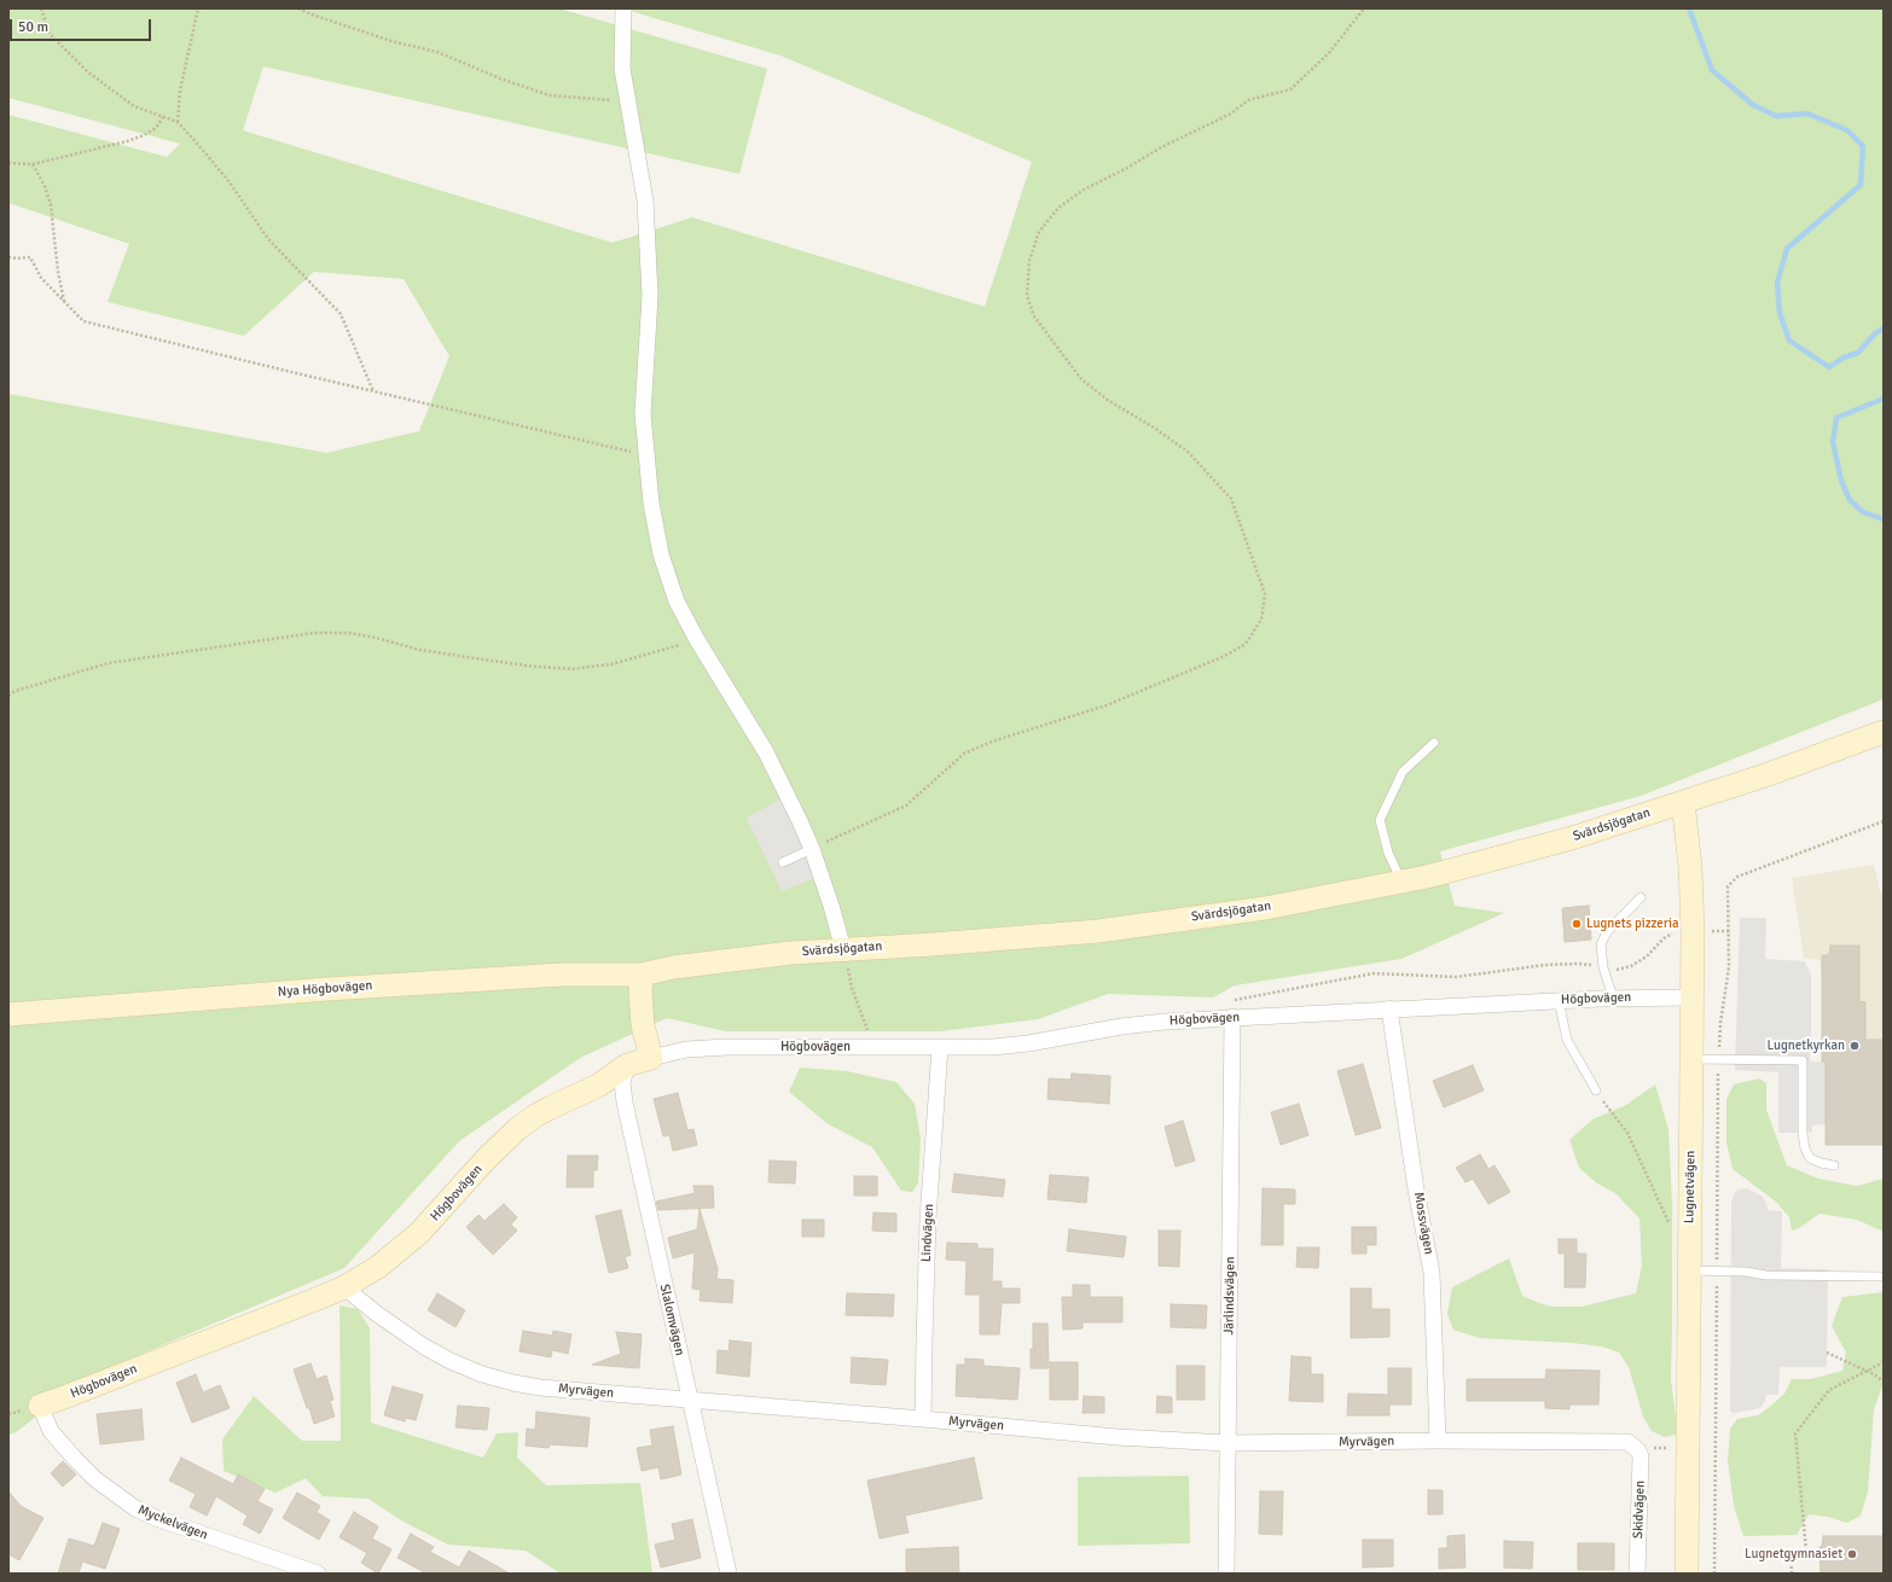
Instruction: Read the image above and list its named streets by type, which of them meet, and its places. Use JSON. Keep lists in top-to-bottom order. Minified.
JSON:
{"streets":{"street":["Svärdsjögatan","Nya Högbovägen","Högbovägen","Lugnetvägen","Mossvägen","Lindvägen","Järlindsvägen","Slalomvägen","Myrvägen","Skidvägen","Myckelvägen"]},"crossings":[["Svärdsjögatan","Nya Högbovägen"],["Svärdsjögatan","Lugnetvägen"],["Högbovägen","Lugnetvägen"],["Högbovägen","Mossvägen"],["Högbovägen","Lindvägen"],["Högbovägen","Järlindsvägen"],["Högbovägen","Slalomvägen"],["Högbovägen","Myrvägen"],["Högbovägen","Myckelvägen"],["Mossvägen","Myrvägen"],["Lindvägen","Myrvägen"],["Järlindsvägen","Myrvägen"],["Slalomvägen","Myrvägen"],["Myrvägen","Skidvägen"]],"places":["Lugnets pizzeria","Lugnetkyrkan","Lugnetgymnasiet"],"scale_bar":"50 m"}
